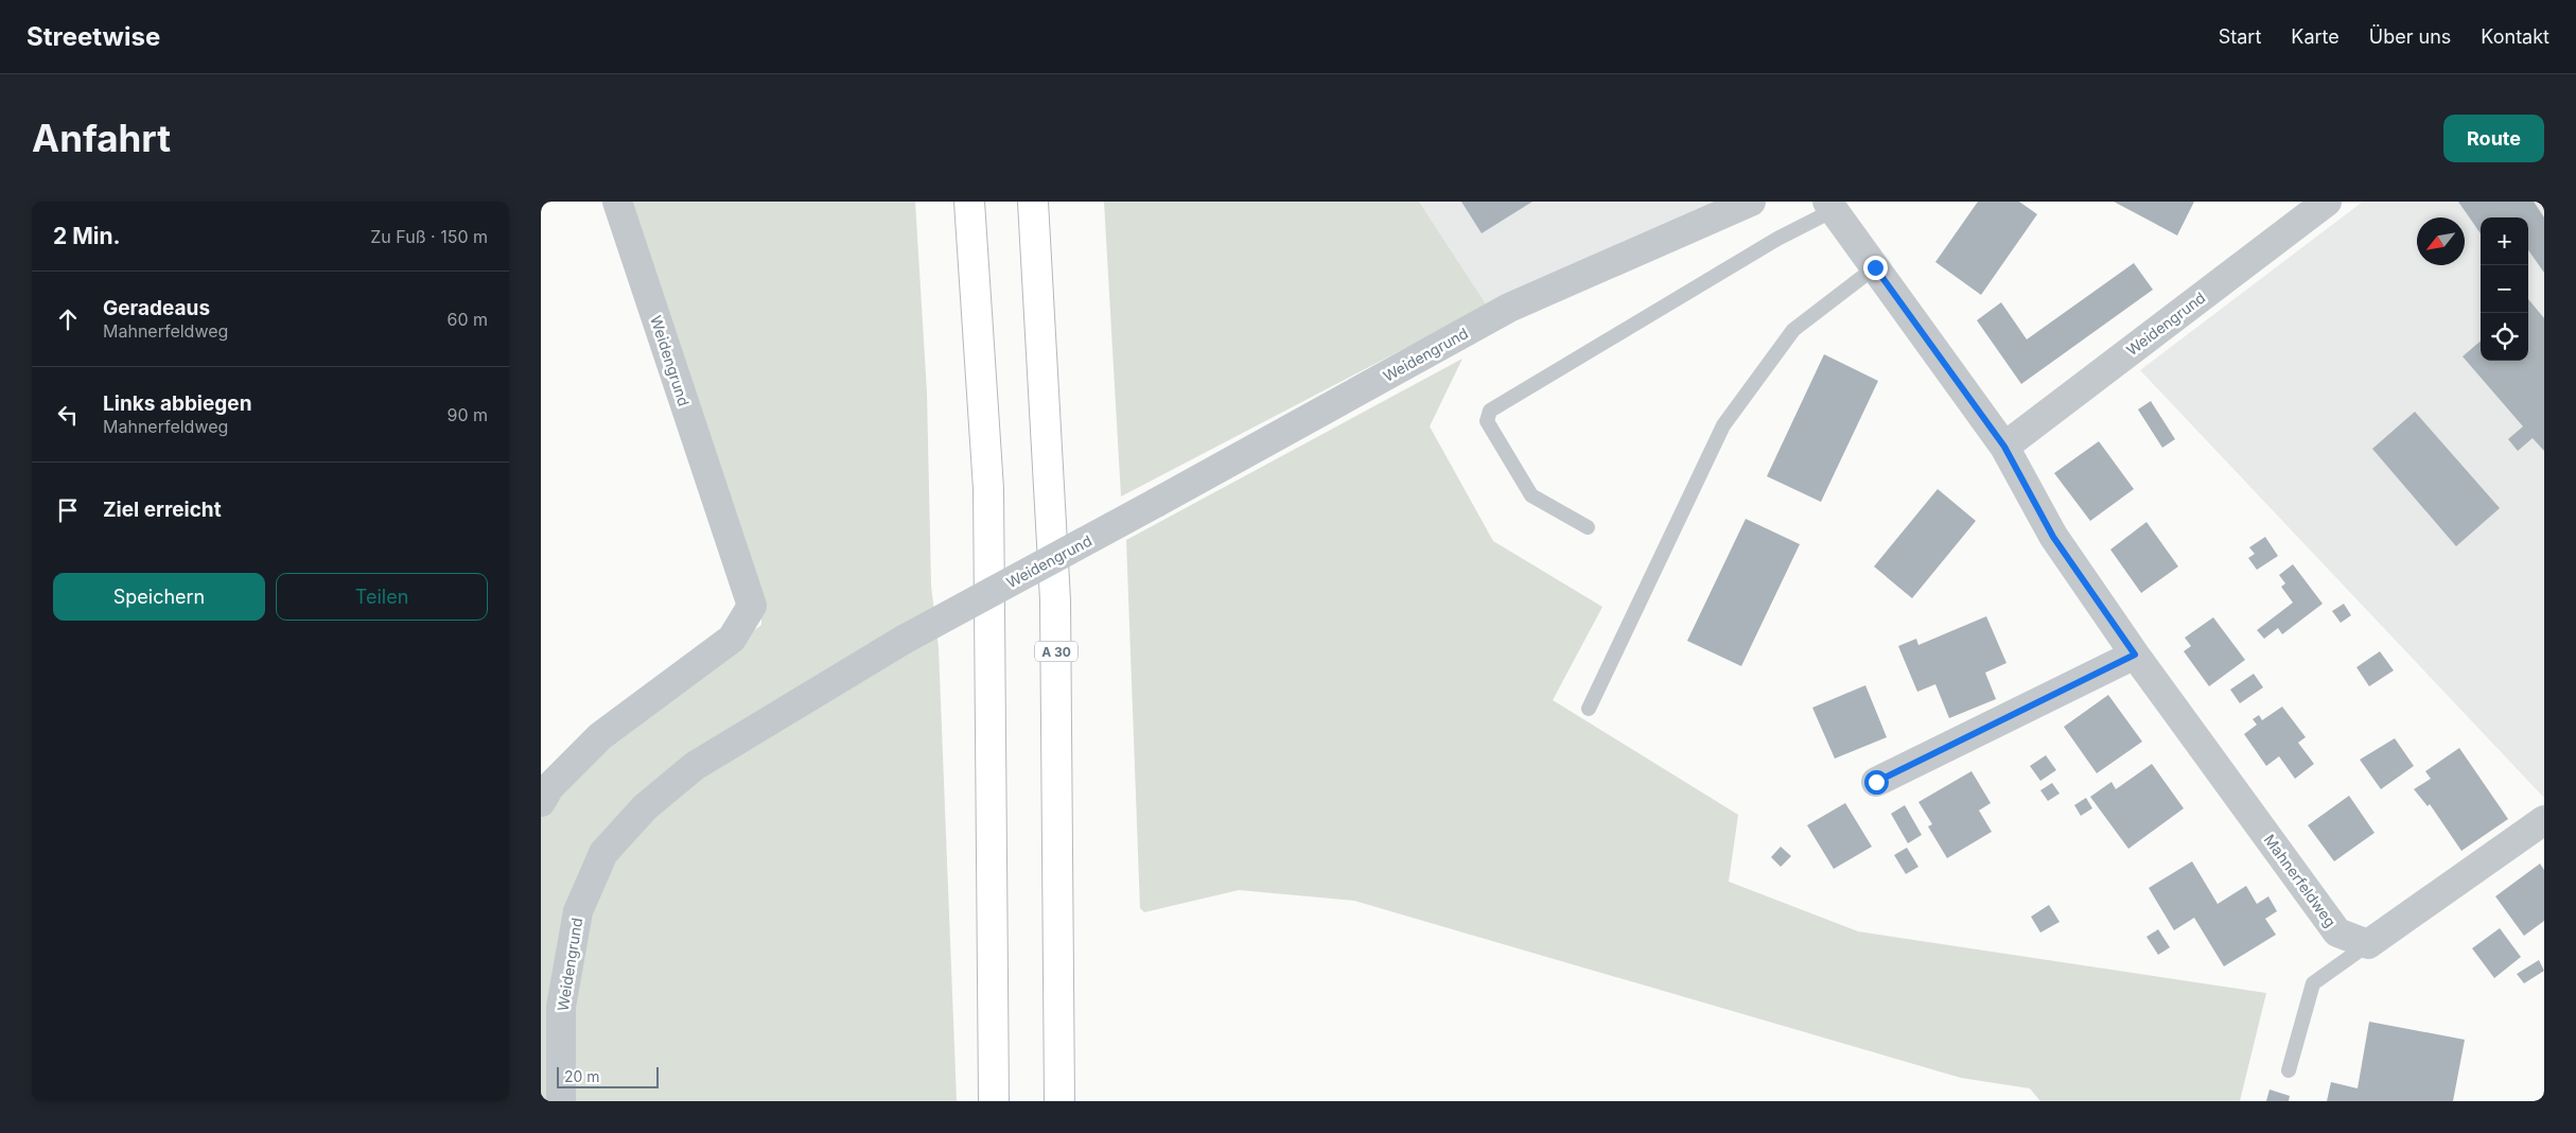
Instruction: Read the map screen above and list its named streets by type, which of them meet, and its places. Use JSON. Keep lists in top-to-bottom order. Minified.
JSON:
{"streets":{"highway":["A 30"],"street":["Weidengrund","Mahnerfeldweg"]},"crossings":[["Weidengrund","Mahnerfeldweg"]],"scale_bar":"20 m","north":"bottom left","page":{"header":"Streetwise","nav":["Start","Karte","Über uns","Kontakt"],"buttons":["Route",["Speichern","Teilen"]],"title":"Anfahrt","heading":["2 Min.","Zu Fuß · 150 m"],"map_buttons":["+","−"],"list":[["Geradeaus","Mahnerfeldweg","60 m"],["Links abbiegen","Mahnerfeldweg","90 m"],"Ziel erreicht"],"scale":"20 m"}}
